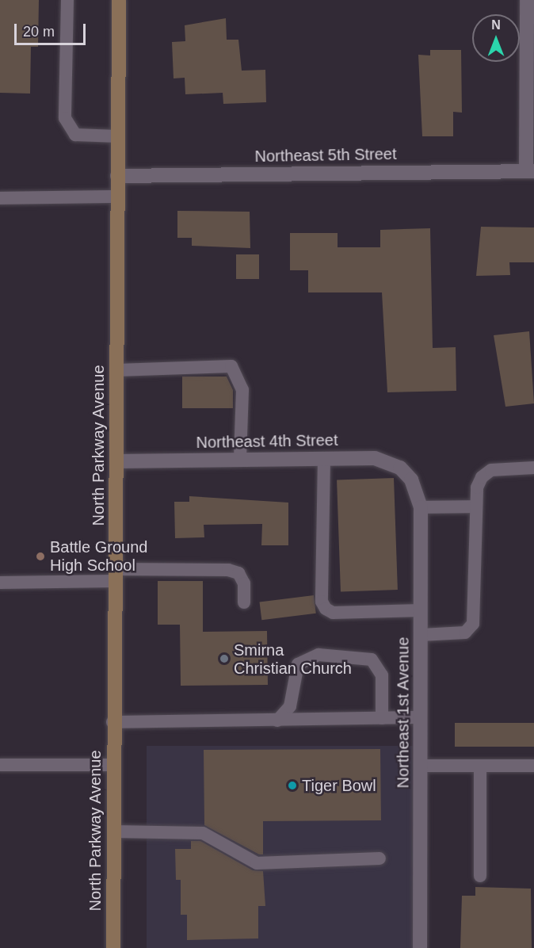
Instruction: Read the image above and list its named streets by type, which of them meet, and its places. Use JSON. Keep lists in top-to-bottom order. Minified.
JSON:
{"streets":{"street":["Northeast 5th Street","Northeast 4th Street","North Parkway Avenue","Northeast 1st Avenue"]},"crossings":[["Northeast 5th Street","North Parkway Avenue"],["Northeast 4th Street","North Parkway Avenue"],["Northeast 4th Street","Northeast 1st Avenue"]],"places":["Battle Ground High School","Smirna Christian Church","Tiger Bowl"],"scale_bar":"20 m","north":"top"}
